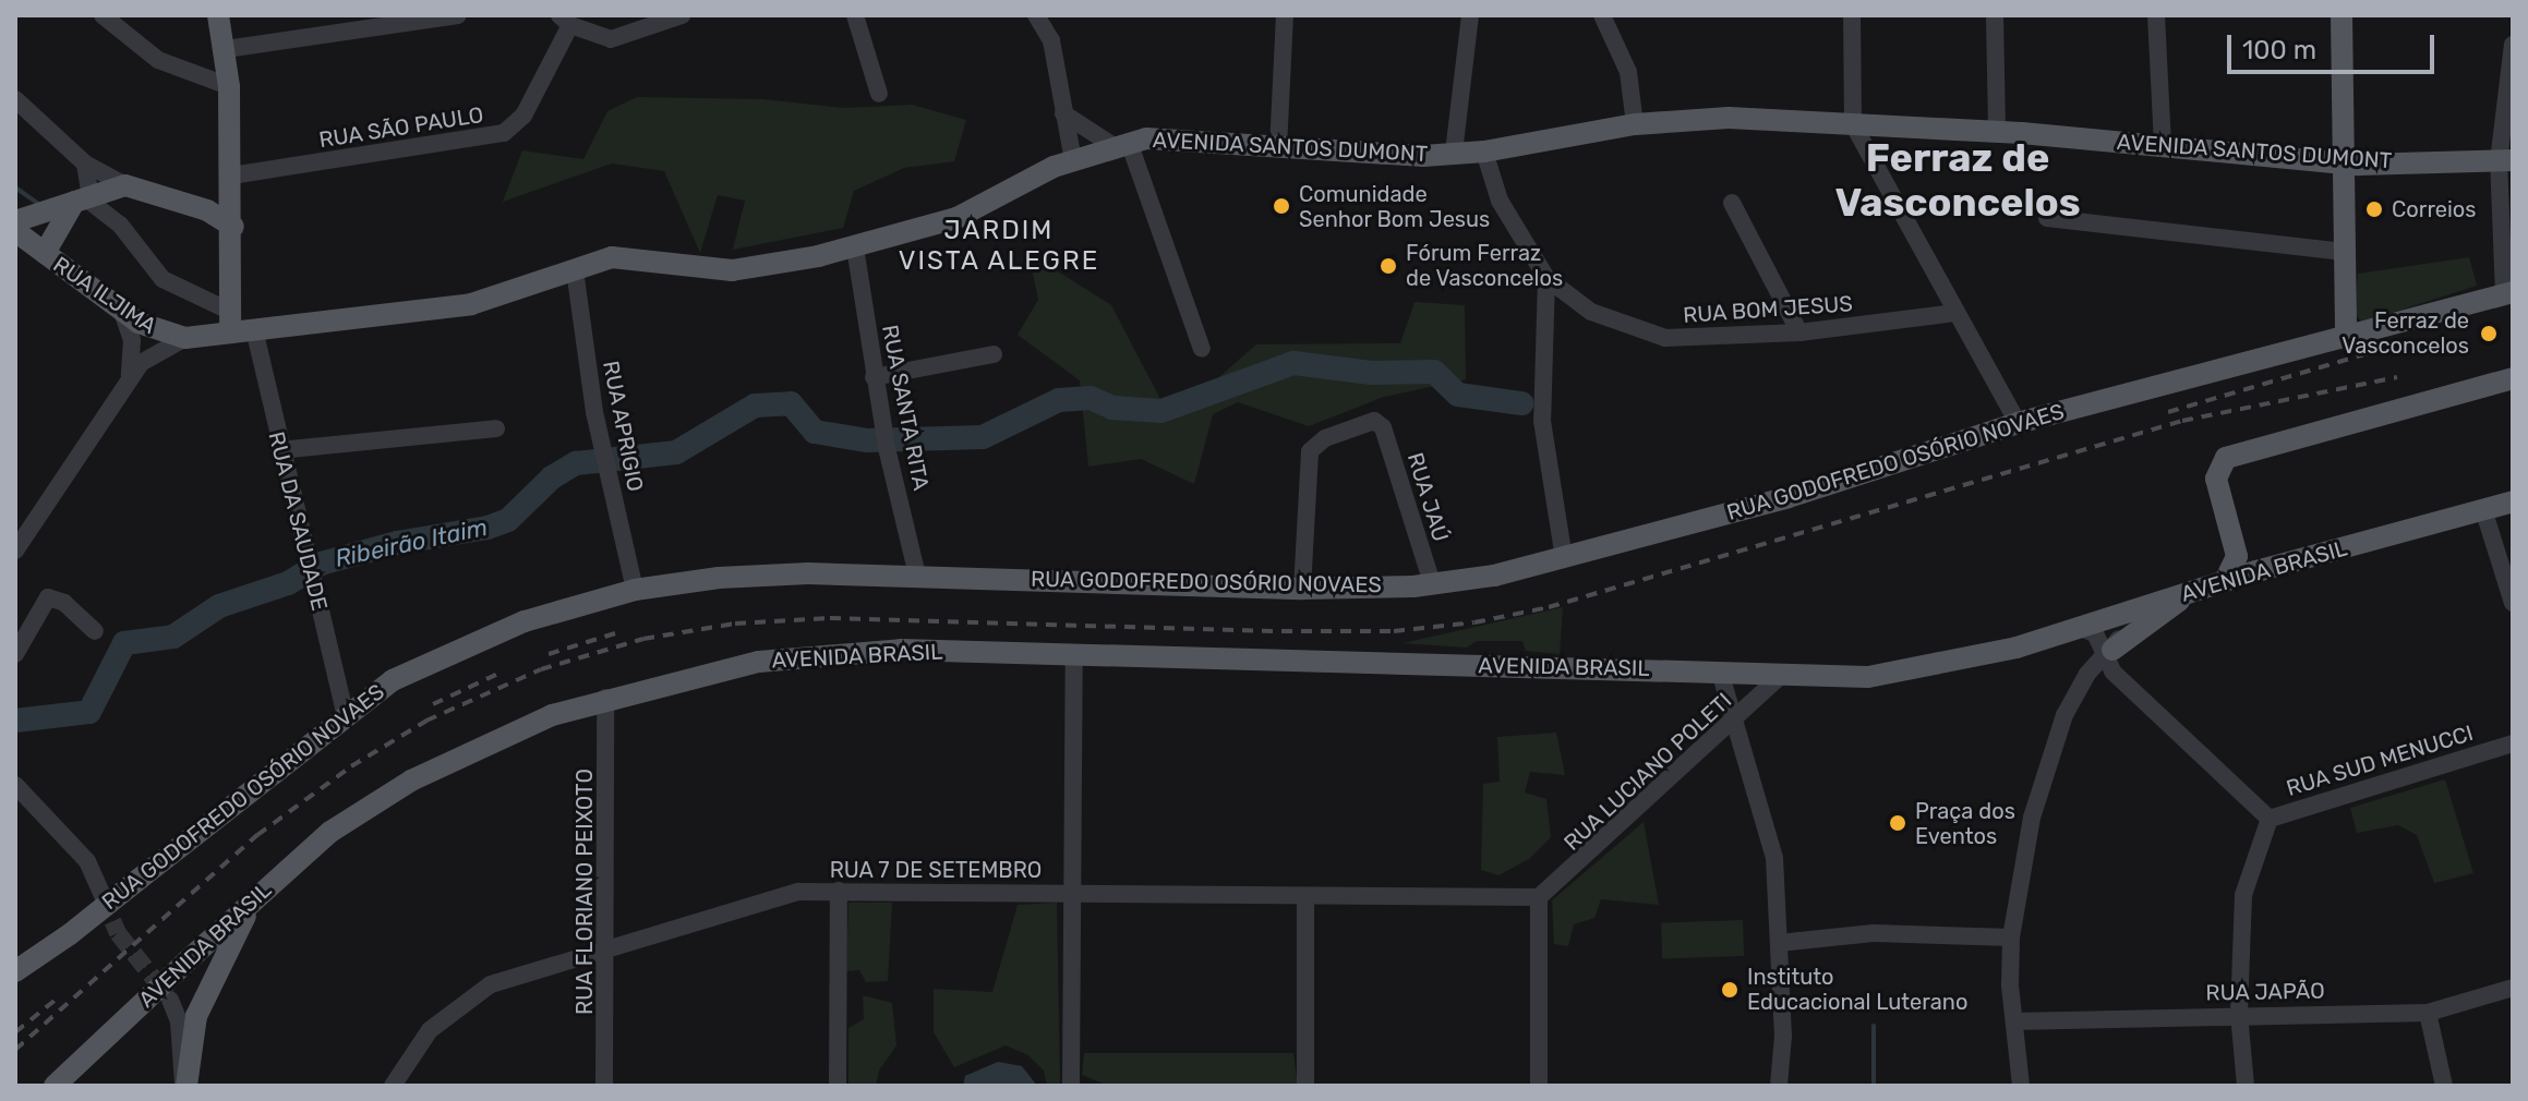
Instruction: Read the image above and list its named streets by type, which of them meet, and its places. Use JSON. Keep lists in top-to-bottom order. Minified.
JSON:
{"streets":{"main road":["AVENIDA SANTOS DUMONT","RUA ILJIMA","RUA GODOFREDO OSÓRIO NOVAES","AVENIDA BRASIL"],"street":["RUA SÃO PAULO","RUA BOM JESUS","RUA SANTA RITA","RUA APRIGIO","RUA JAÚ","RUA DA SAUDADE","RUA SUD MENUCCI","RUA LUCIANO POLETI","RUA 7 DE SETEMBRO","RUA FLORIANO PEIXOTO","RUA JAPÃO"]},"crossings":[["AVENIDA SANTOS DUMONT","RUA ILJIMA"],["AVENIDA SANTOS DUMONT","RUA SANTA RITA"],["AVENIDA SANTOS DUMONT","RUA APRIGIO"],["AVENIDA SANTOS DUMONT","RUA DA SAUDADE"],["RUA ILJIMA","RUA DA SAUDADE"],["RUA SANTA RITA","RUA GODOFREDO OSÓRIO NOVAES"],["RUA APRIGIO","RUA GODOFREDO OSÓRIO NOVAES"],["RUA GODOFREDO OSÓRIO NOVAES","RUA JAÚ"],["RUA GODOFREDO OSÓRIO NOVAES","RUA DA SAUDADE"],["AVENIDA BRASIL","RUA LUCIANO POLETI"],["AVENIDA BRASIL","RUA FLORIANO PEIXOTO"],["RUA SUD MENUCCI","RUA JAPÃO"],["RUA LUCIANO POLETI","RUA 7 DE SETEMBRO"],["RUA 7 DE SETEMBRO","RUA FLORIANO PEIXOTO"]],"districts":["Ferraz de Vasconcelos","JARDIM VISTA ALEGRE"],"water":["Ribeirão Itaim"],"places":["Comunidade Senhor Bom Jesus","Correios","Fórum Ferraz de Vasconcelos","Ferraz de Vasconcelos","Praça dos Eventos","Instituto Educacional Luterano"],"scale_bar":"100 m"}
